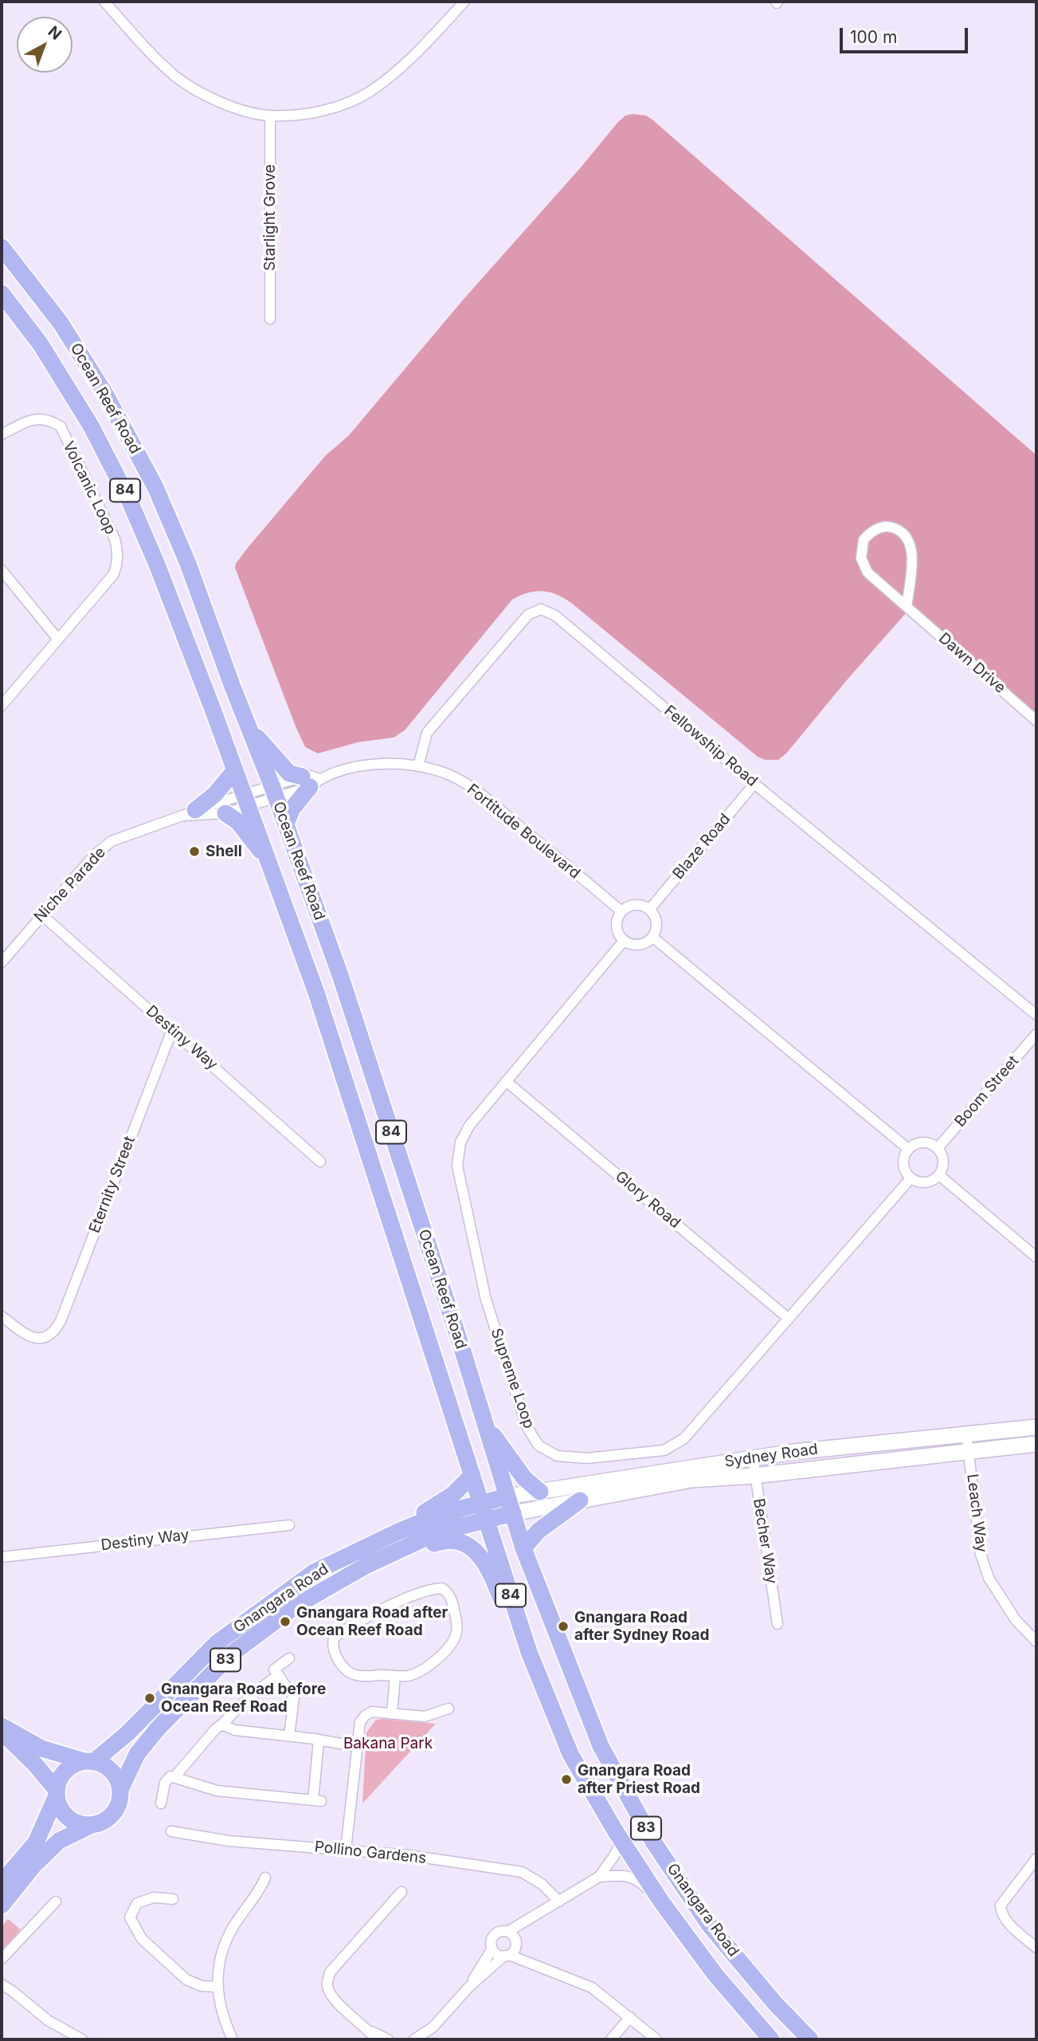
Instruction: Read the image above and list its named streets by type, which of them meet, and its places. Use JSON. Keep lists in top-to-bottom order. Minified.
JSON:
{"streets":{"main road":["Ocean Reef Road","84","Gnangara Road","83"],"street":["Starlight Grove","Volcanic Loop","Dawn Drive","Fellowship Road","Fortitude Boulevard","Blaze Road","Niche Parade","Destiny Way","Boom Street","Eternity Street","Glory Road","Supreme Loop","Sydney Road","Leach Way","Becher Way","Pollino Gardens"]},"crossings":[["Ocean Reef Road","Fortitude Boulevard"],["Ocean Reef Road","Niche Parade"],["Ocean Reef Road","Sydney Road"],["Ocean Reef Road","Gnangara Road"],["Fellowship Road","Fortitude Boulevard"],["Fellowship Road","Blaze Road"],["Fortitude Boulevard","Blaze Road"],["Fortitude Boulevard","Niche Parade"],["Fortitude Boulevard","Supreme Loop"],["Blaze Road","Supreme Loop"],["Niche Parade","Destiny Way"],["Destiny Way","Eternity Street"],["Boom Street","Supreme Loop"],["Glory Road","Supreme Loop"],["Sydney Road","Leach Way"],["Sydney Road","Becher Way"],["Sydney Road","Gnangara Road"],["Gnangara Road","83"]],"parks":["Bakana Park"],"places":["Shell","Gnangara Road after Ocean Reef Road","Gnangara Road after Sydney Road","Gnangara Road before Ocean Reef Road","Gnangara Road after Priest Road"],"scale_bar":"100 m","north":"top right"}
